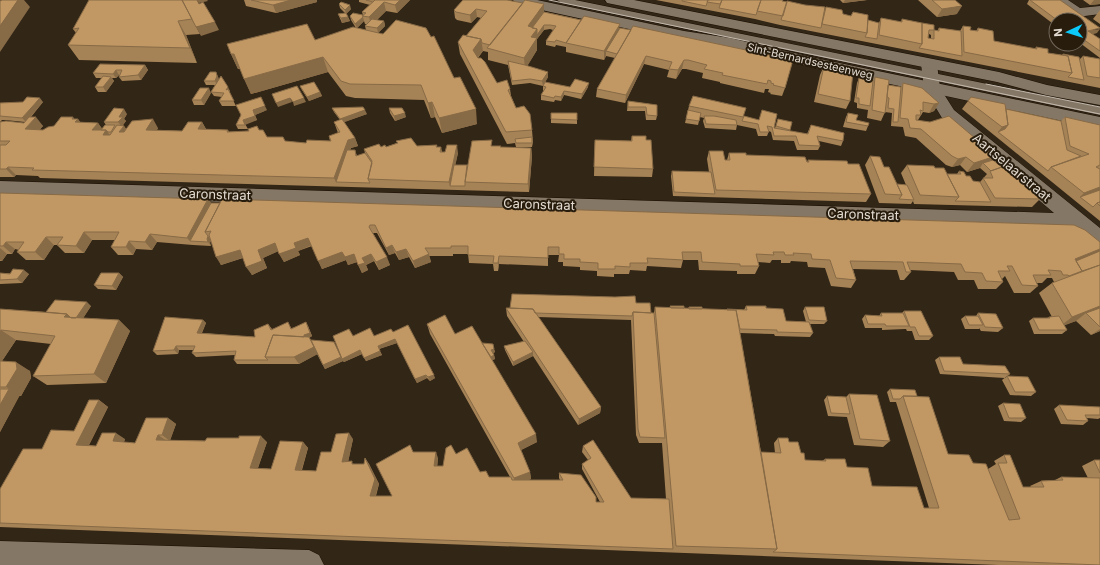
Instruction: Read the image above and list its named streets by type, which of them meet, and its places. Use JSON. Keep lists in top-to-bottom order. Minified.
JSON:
{"streets":{"street":["Sint-Bernardsesteenweg","Aartselaarstraat","Caronstraat"]},"crossings":[["Sint-Bernardsesteenweg","Aartselaarstraat"],["Aartselaarstraat","Caronstraat"]],"north":"left"}
